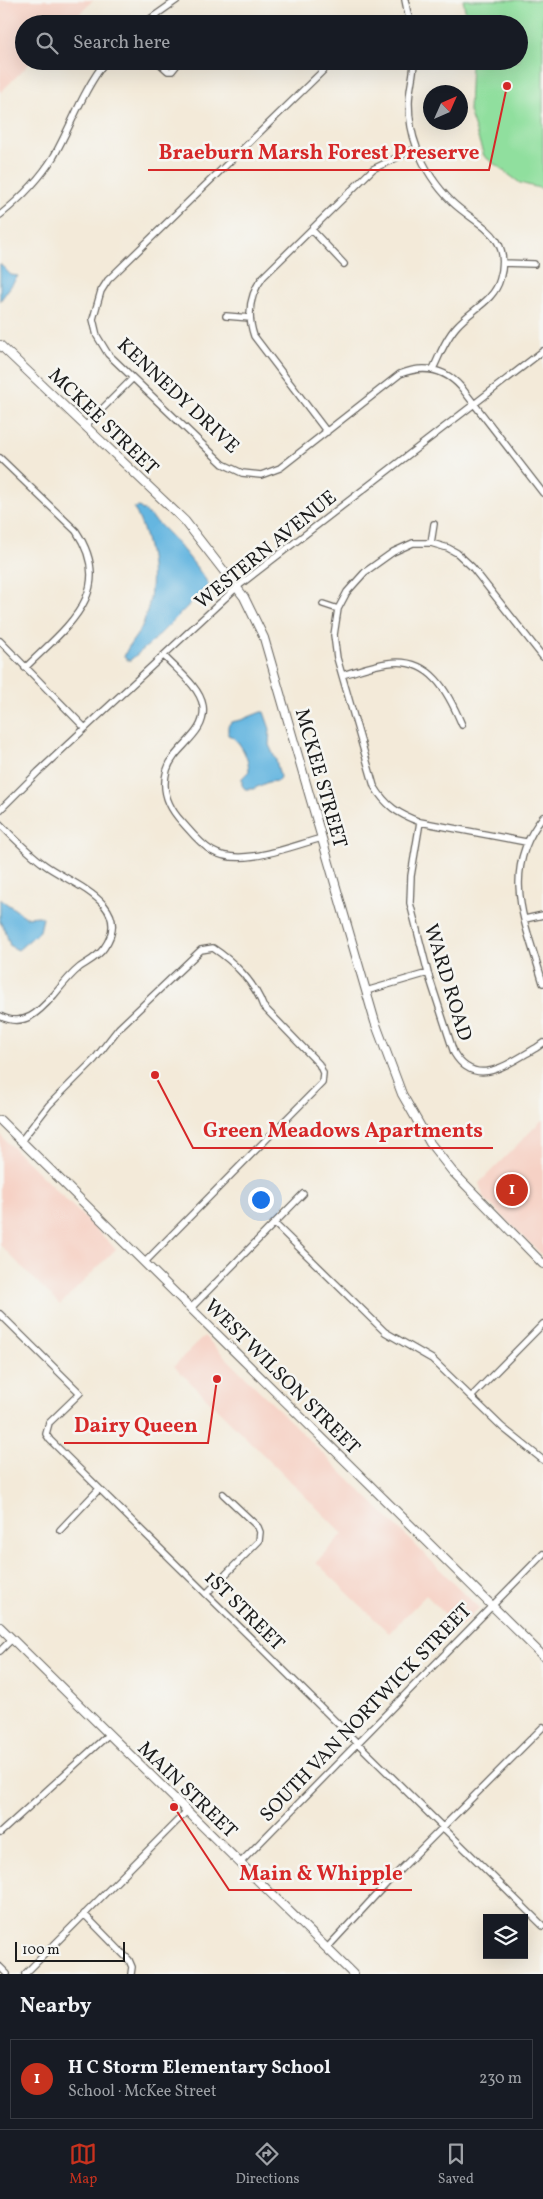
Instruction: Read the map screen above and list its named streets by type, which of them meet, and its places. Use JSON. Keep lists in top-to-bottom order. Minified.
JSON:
{"streets":{"main road":["MCKEE STREET","WEST WILSON STREET","MAIN STREET"],"street":["KENNEDY DRIVE","WESTERN AVENUE","WARD ROAD","1ST STREET","SOUTH VAN NORTWICK STREET"]},"crossings":[["MCKEE STREET","WESTERN AVENUE"],["WEST WILSON STREET","SOUTH VAN NORTWICK STREET"],["1ST STREET","SOUTH VAN NORTWICK STREET"],["SOUTH VAN NORTWICK STREET","MAIN STREET"]],"places":["Braeburn Marsh Forest Preserve","Green Meadows Apartments","Dairy Queen","Main & Whipple"],"scale_bar":"100 m","north":"top right","page":{"search":"Search here","pins":"1","scale":"100 m","heading":"Nearby","list":[{"mark":"1","name":"H C Storm Elementary School","note":"School · McKee Street","value":"230 m"}],"nav":["Map","Directions","Saved"]}}
